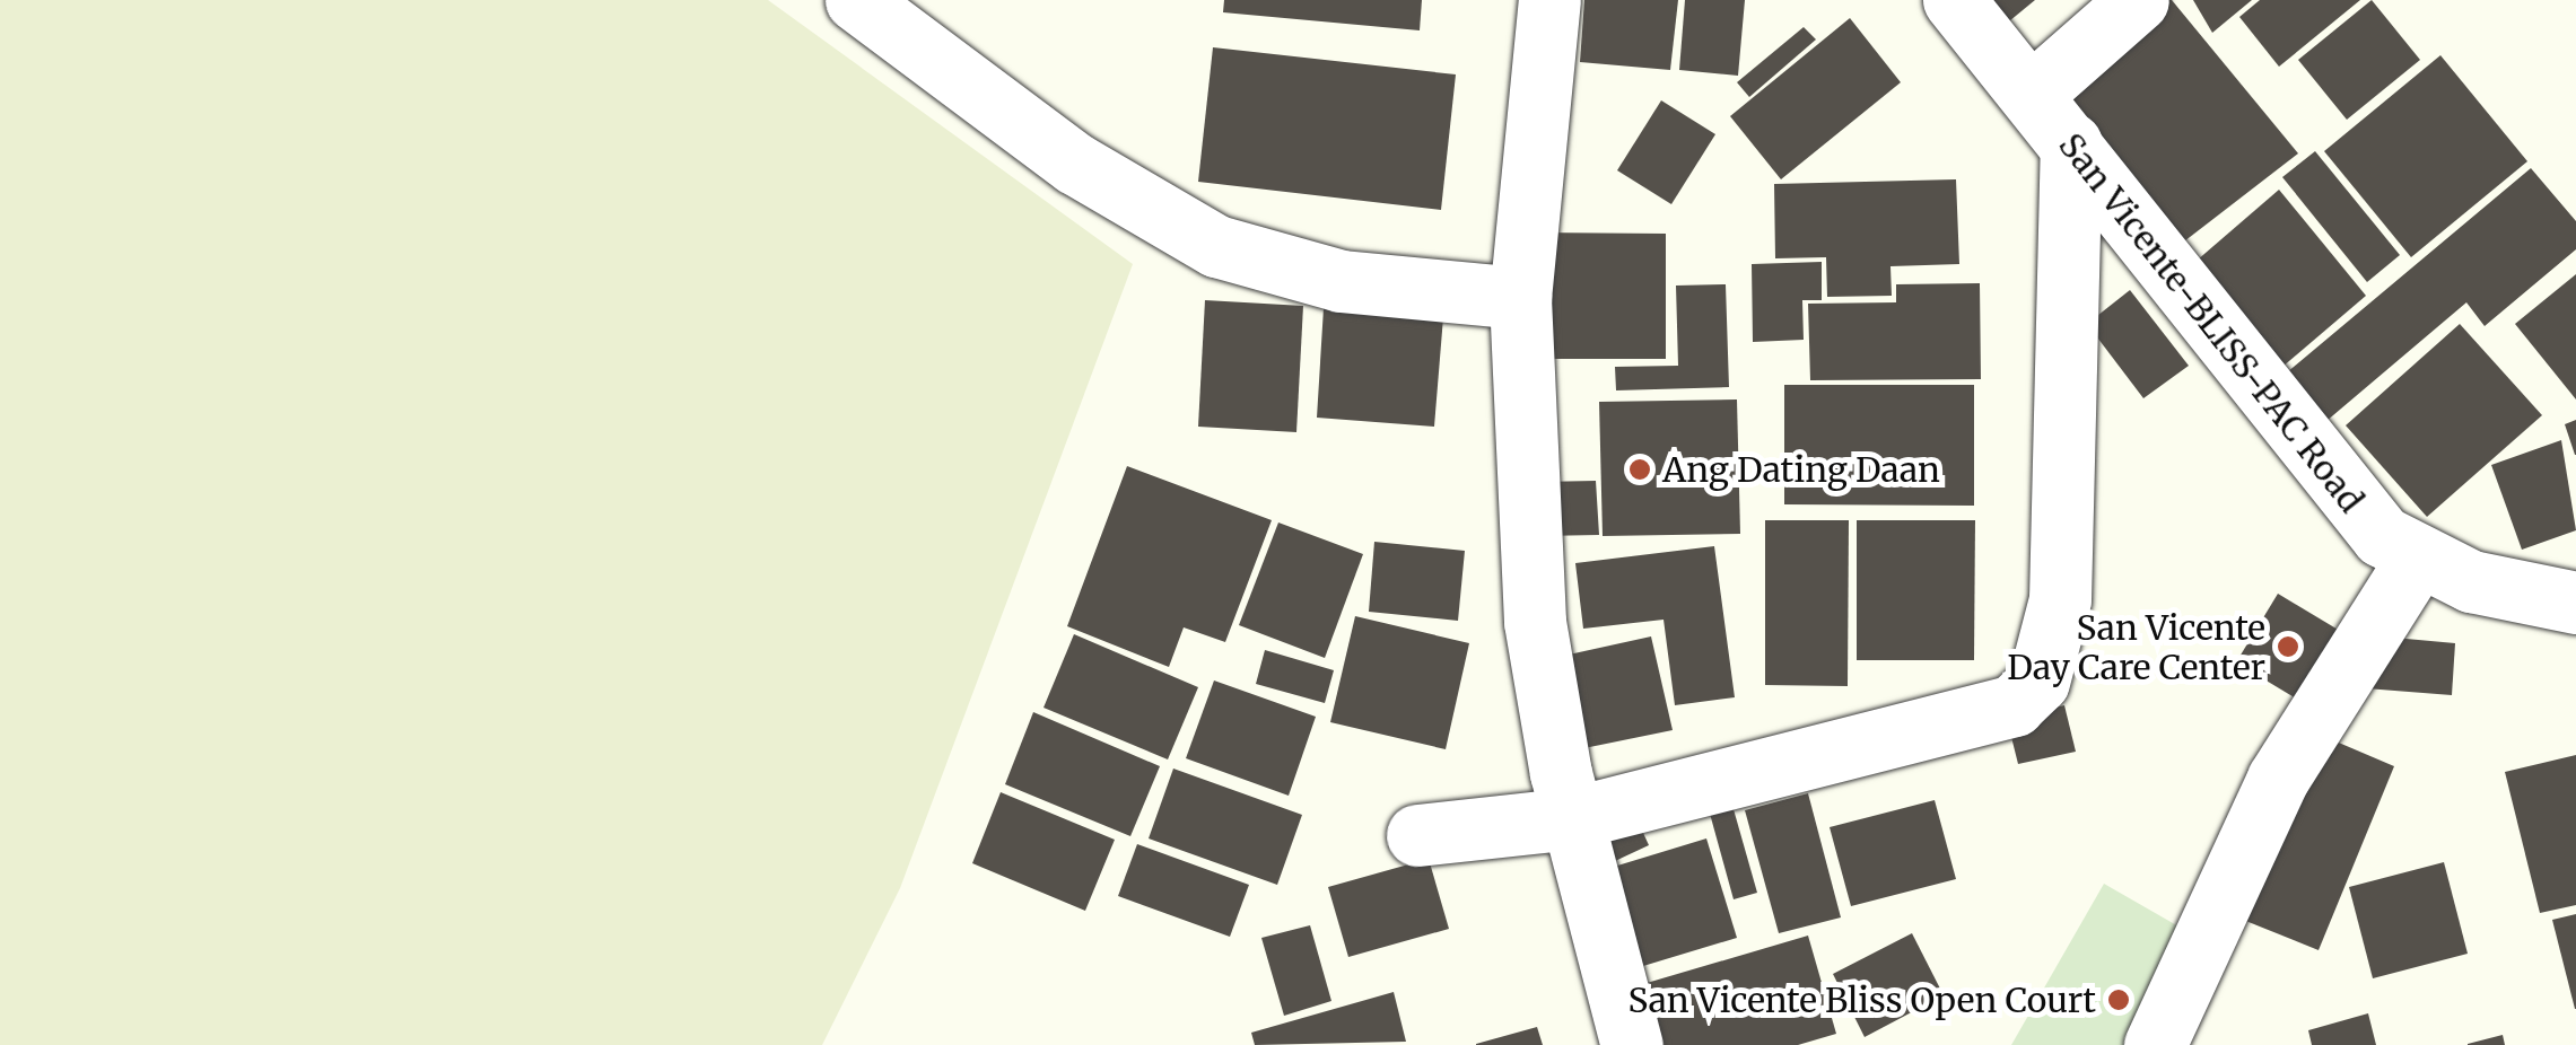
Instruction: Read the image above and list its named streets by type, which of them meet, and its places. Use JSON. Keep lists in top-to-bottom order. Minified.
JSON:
{"streets":{"street":["San Vicente-BLISS-PAC Road"]},"places":["Ang Dating Daan","San Vicente Day Care Center","San Vicente Bliss Open Court"]}
